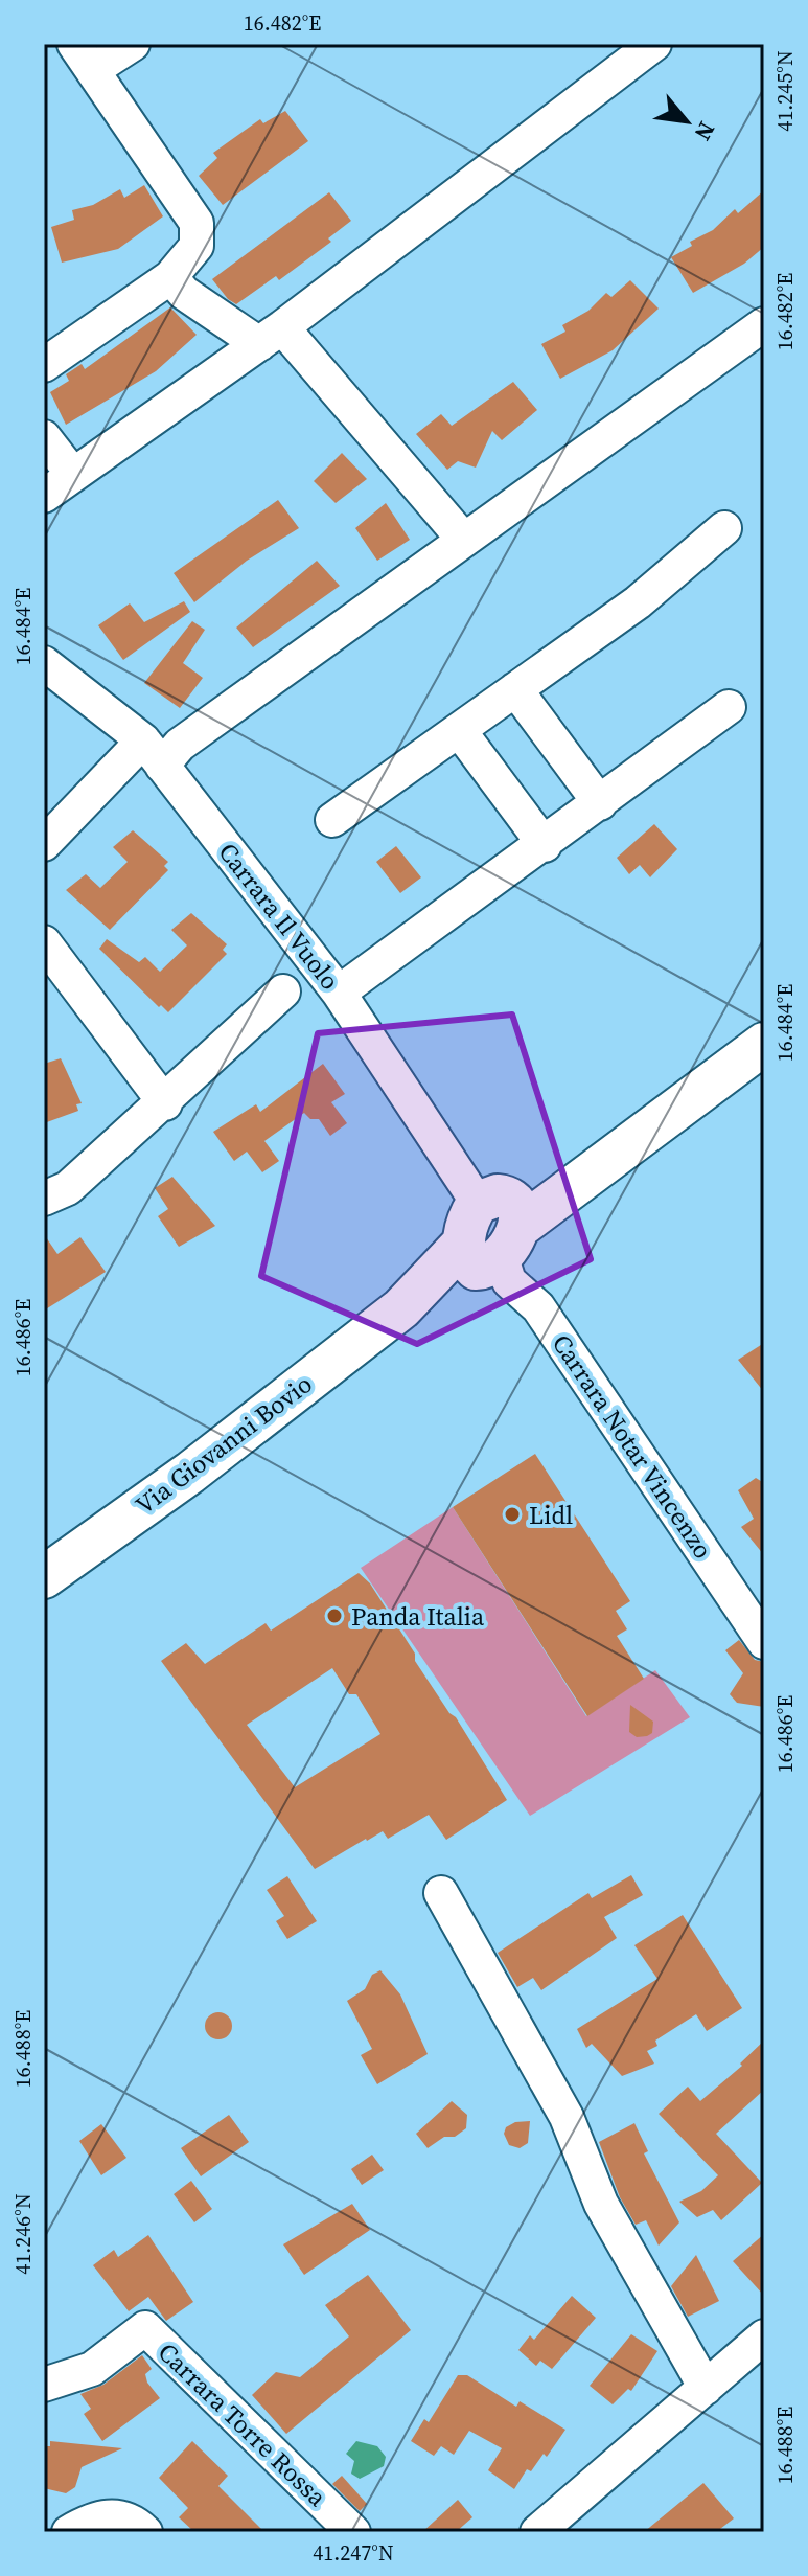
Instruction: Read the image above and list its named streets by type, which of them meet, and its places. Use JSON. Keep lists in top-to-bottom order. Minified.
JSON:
{"streets":{"main road":["Via Giovanni Bovio"],"street":["Carrara Il Vuolo","Carrara Notar Vincenzo","Carrara Torre Rossa"]},"crossings":[["Carrara Il Vuolo","Via Giovanni Bovio"],["Carrara Il Vuolo","Carrara Notar Vincenzo"],["Via Giovanni Bovio","Carrara Notar Vincenzo"]],"places":["Lidl","Panda Italia"],"north":"bottom right","coordinates":["16.482°E","41.245°N","16.484°E","16.486°E","16.488°E","41.246°N","41.247°N"]}
